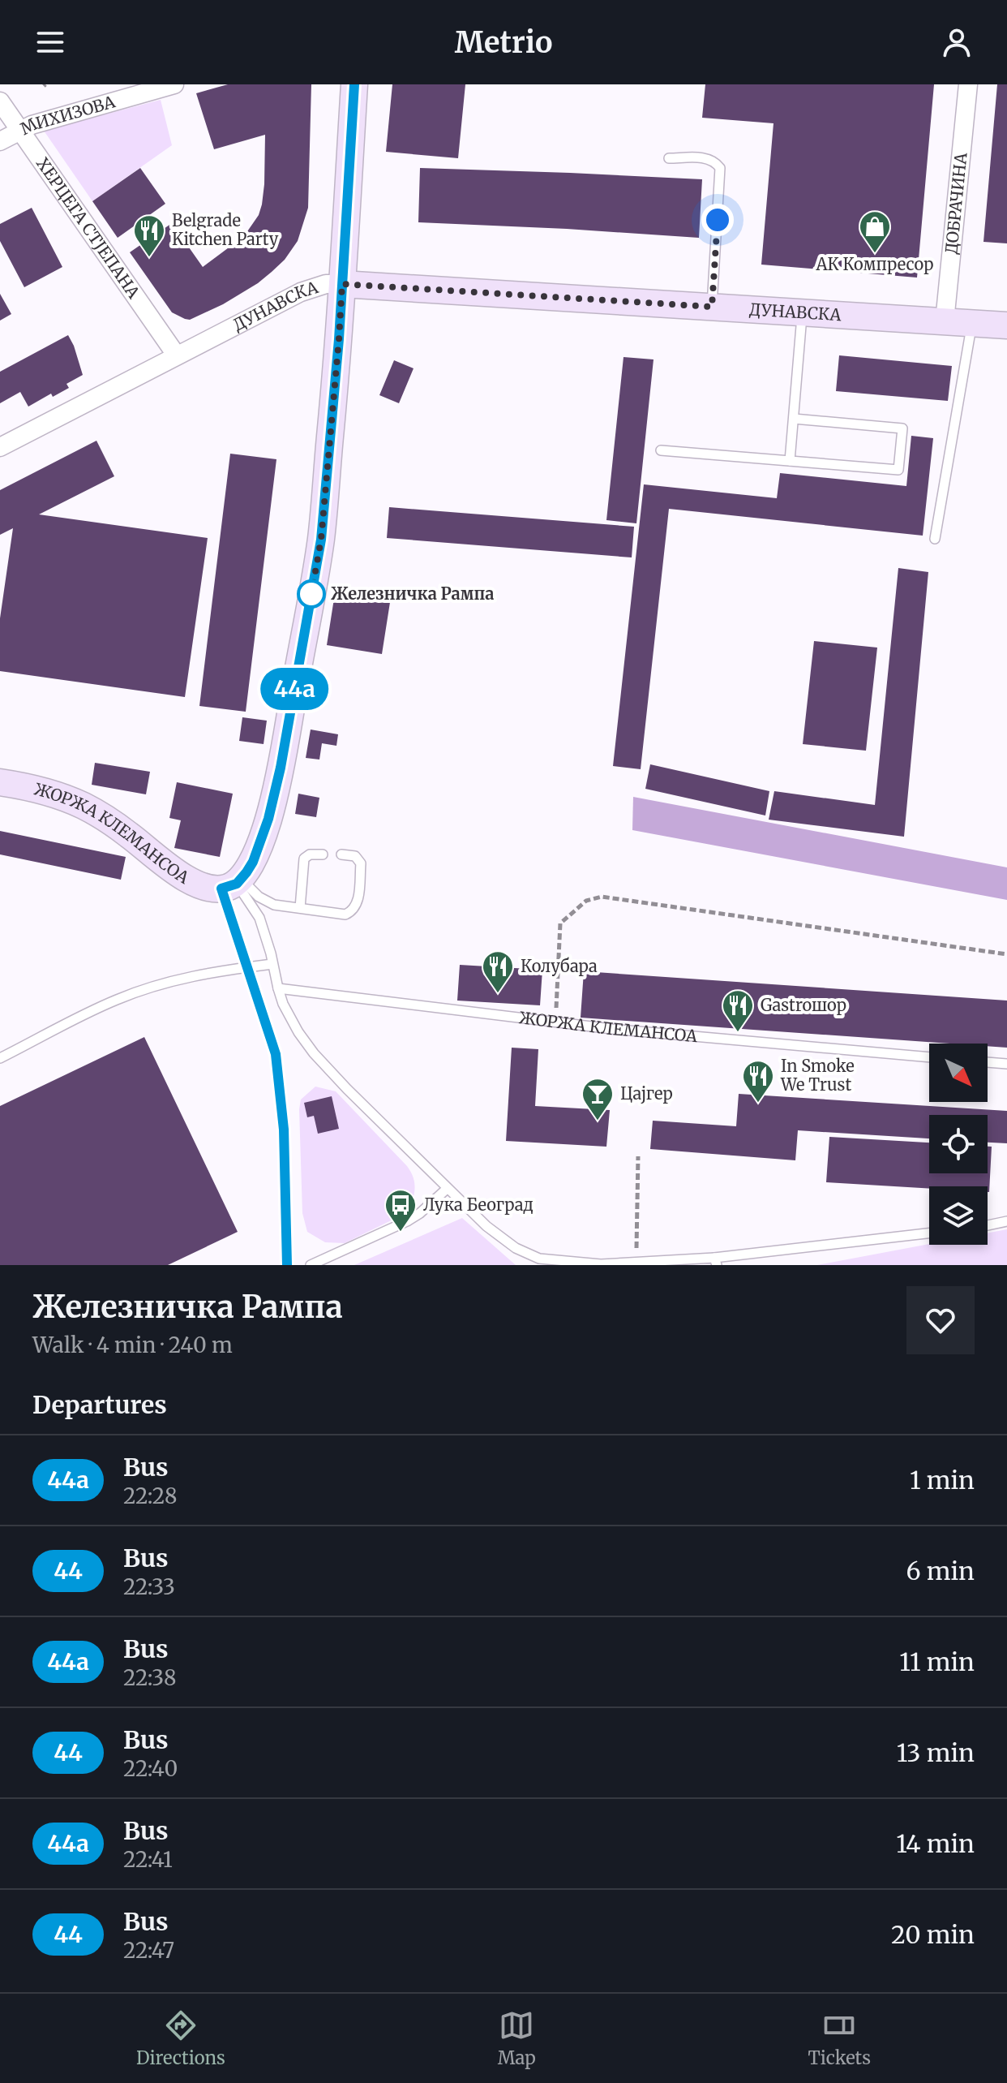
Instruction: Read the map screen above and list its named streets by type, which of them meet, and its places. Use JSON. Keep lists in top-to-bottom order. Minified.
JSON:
{"streets":{"main road":["ДУНАВСКА","ЖОРЖА КЛЕМАНСОА"],"street":["МИХИЗОВА","ДОБРАЧИНА","ХЕРЦЕГА СТЈЕПАНА"]},"crossings":[["МИХИЗОВА","ХЕРЦЕГА СТЈЕПАНА"],["ДОБРАЧИНА","ДУНАВСКА"],["ХЕРЦЕГА СТЈЕПАНА","ДУНАВСКА"]],"places":{"shop":["АК Компресор"],"restaurant":["Belgrade Kitchen Party","Колубара","Gastroшор","In Smoke We Trust"],"other":["Железничка Рампа"],"bar":["Цајгер"],"bus stop":["Лука Београд"]},"lines":["bus line 44a"],"north":"bottom right","page":{"header":"Metrio","on_map":"44a","heading":[["Железничка Рампа","Walk · 4 min · 240 m"],"Departures"],"list":[{"mark":"44a","name":"Bus","note":"22:28","value":"1 min"},{"mark":"44","name":"Bus","note":"22:33","value":"6 min"},{"mark":"44a","name":"Bus","note":"22:38","value":"11 min"},{"mark":"44","name":"Bus","note":"22:40","value":"13 min"},{"mark":"44a","name":"Bus","note":"22:41","value":"14 min"},{"mark":"44","name":"Bus","note":"22:47","value":"20 min"}],"tabs":["Directions","Map","Tickets"]}}
